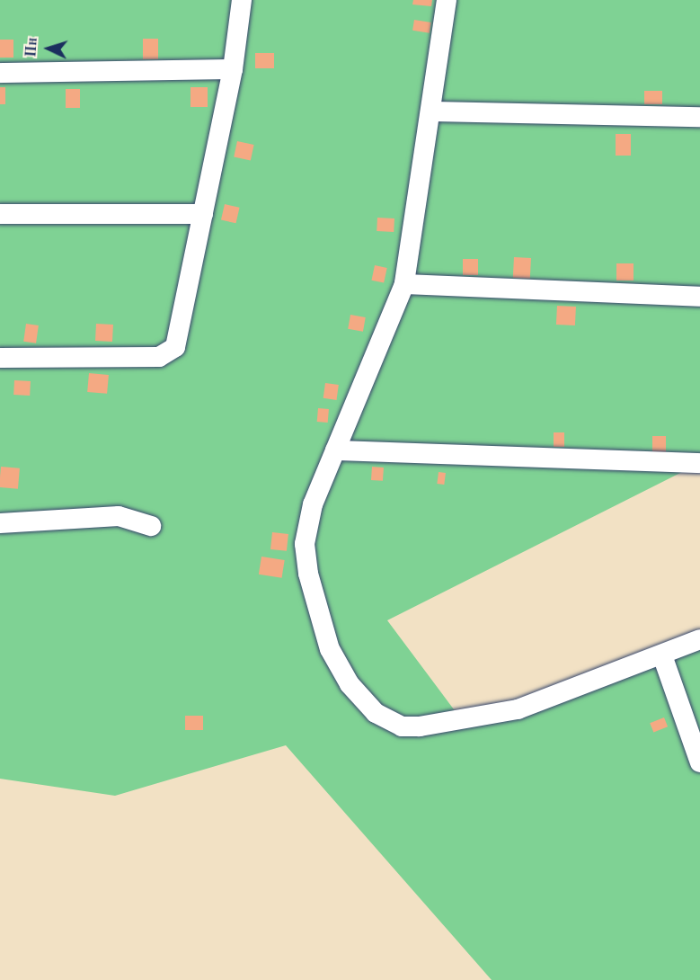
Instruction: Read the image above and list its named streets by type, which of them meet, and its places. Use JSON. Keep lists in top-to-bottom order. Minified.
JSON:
{"north":"left"}
